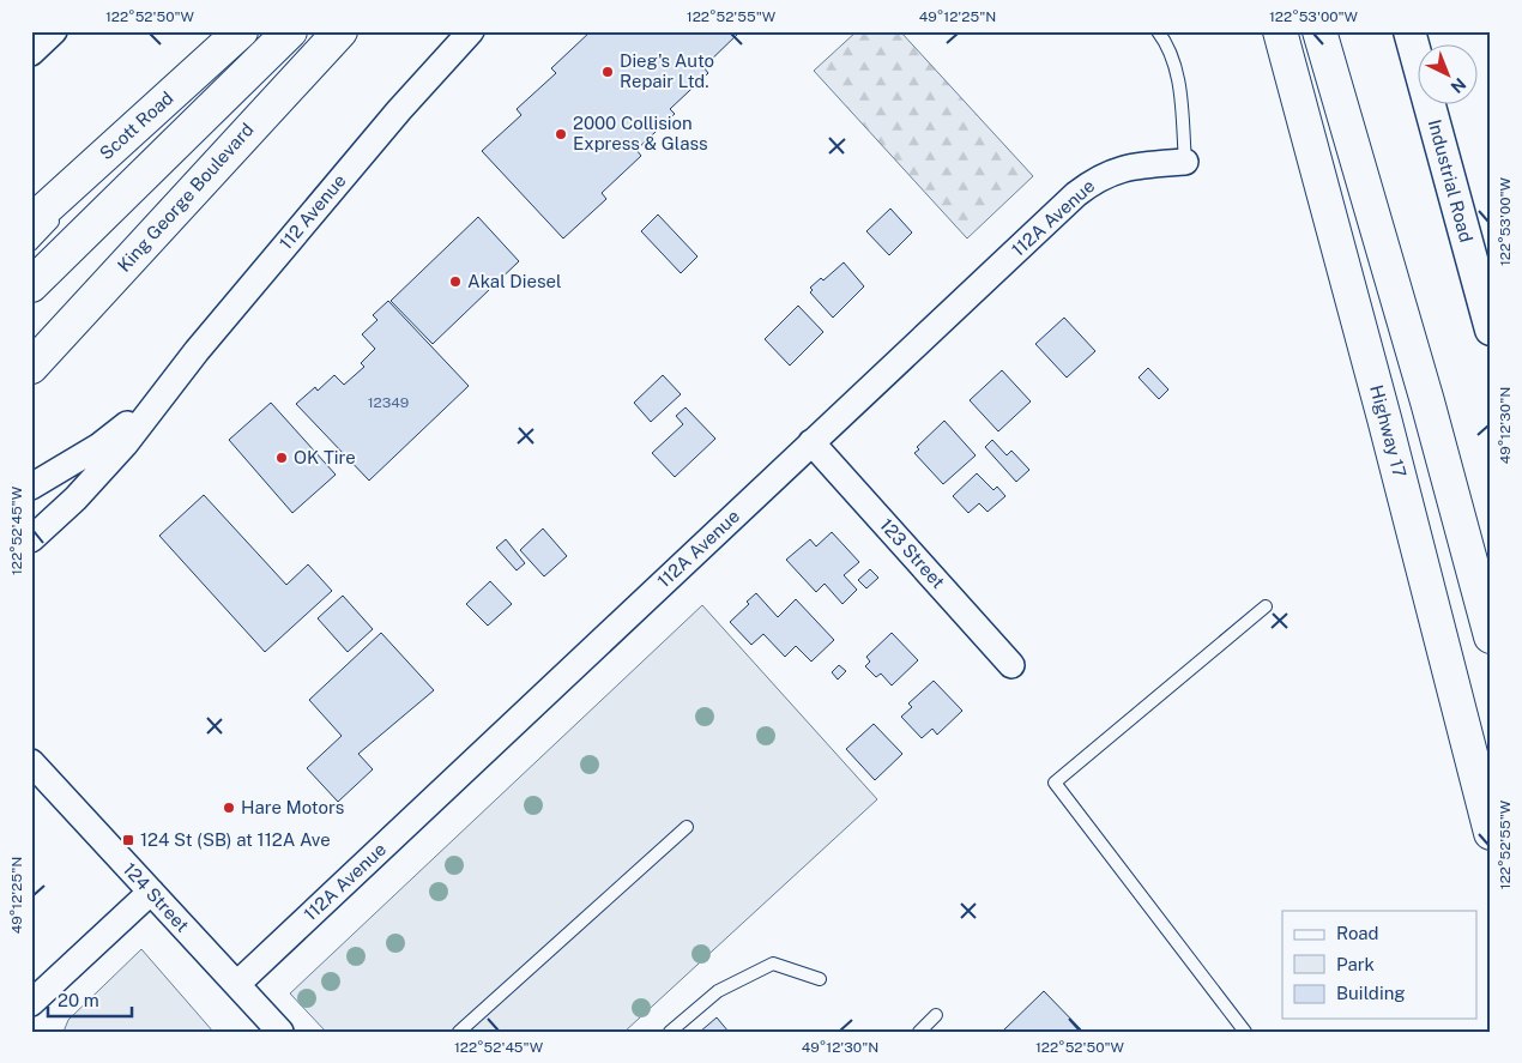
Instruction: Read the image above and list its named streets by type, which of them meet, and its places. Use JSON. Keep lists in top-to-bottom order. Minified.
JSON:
{"streets":{"main road":["Scott Road","King George Boulevard","Highway 17"],"street":["Industrial Road","112 Avenue","112A Avenue","123 Street","124 Street"]},"crossings":[["112A Avenue","123 Street"],["112A Avenue","124 Street"]],"places":{"other":["Dieg's Auto Repair Ltd.","2000 Collision Express & Glass","Akal Diesel","OK Tire","Hare Motors"],"transit":["124 St (SB) at 112A Ave"]},"house_numbers":["12349"],"legend":["Road","Park","Building"],"scale_bar":"20 m","north":"bottom right","coordinates":["122°52'50\"W","122°52'55\"W","49°12'25\"N","122°53'00\"W","49°12'30\"N","122°52'45\"W"]}
